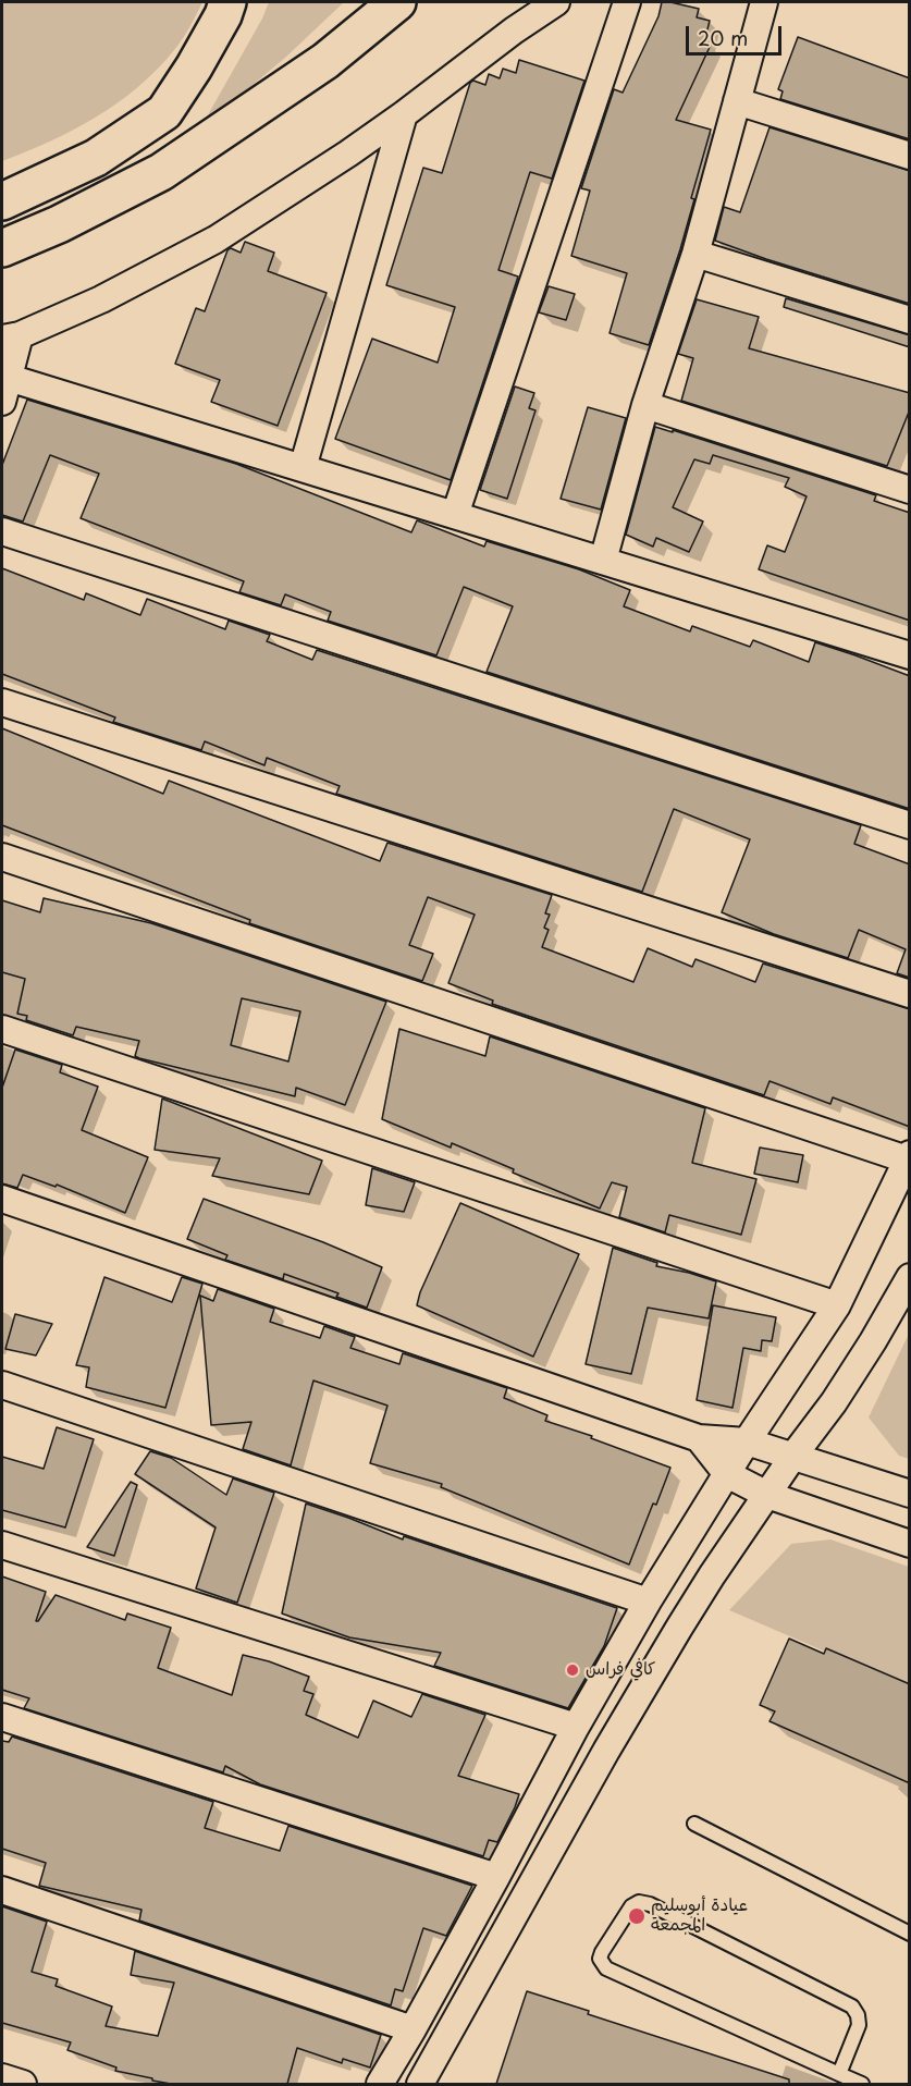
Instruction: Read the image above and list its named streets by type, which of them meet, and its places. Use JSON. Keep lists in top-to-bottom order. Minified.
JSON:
{"places":["كافي فراس","عيادة أبوسليم المجمعة"],"scale_bar":"20 m"}
